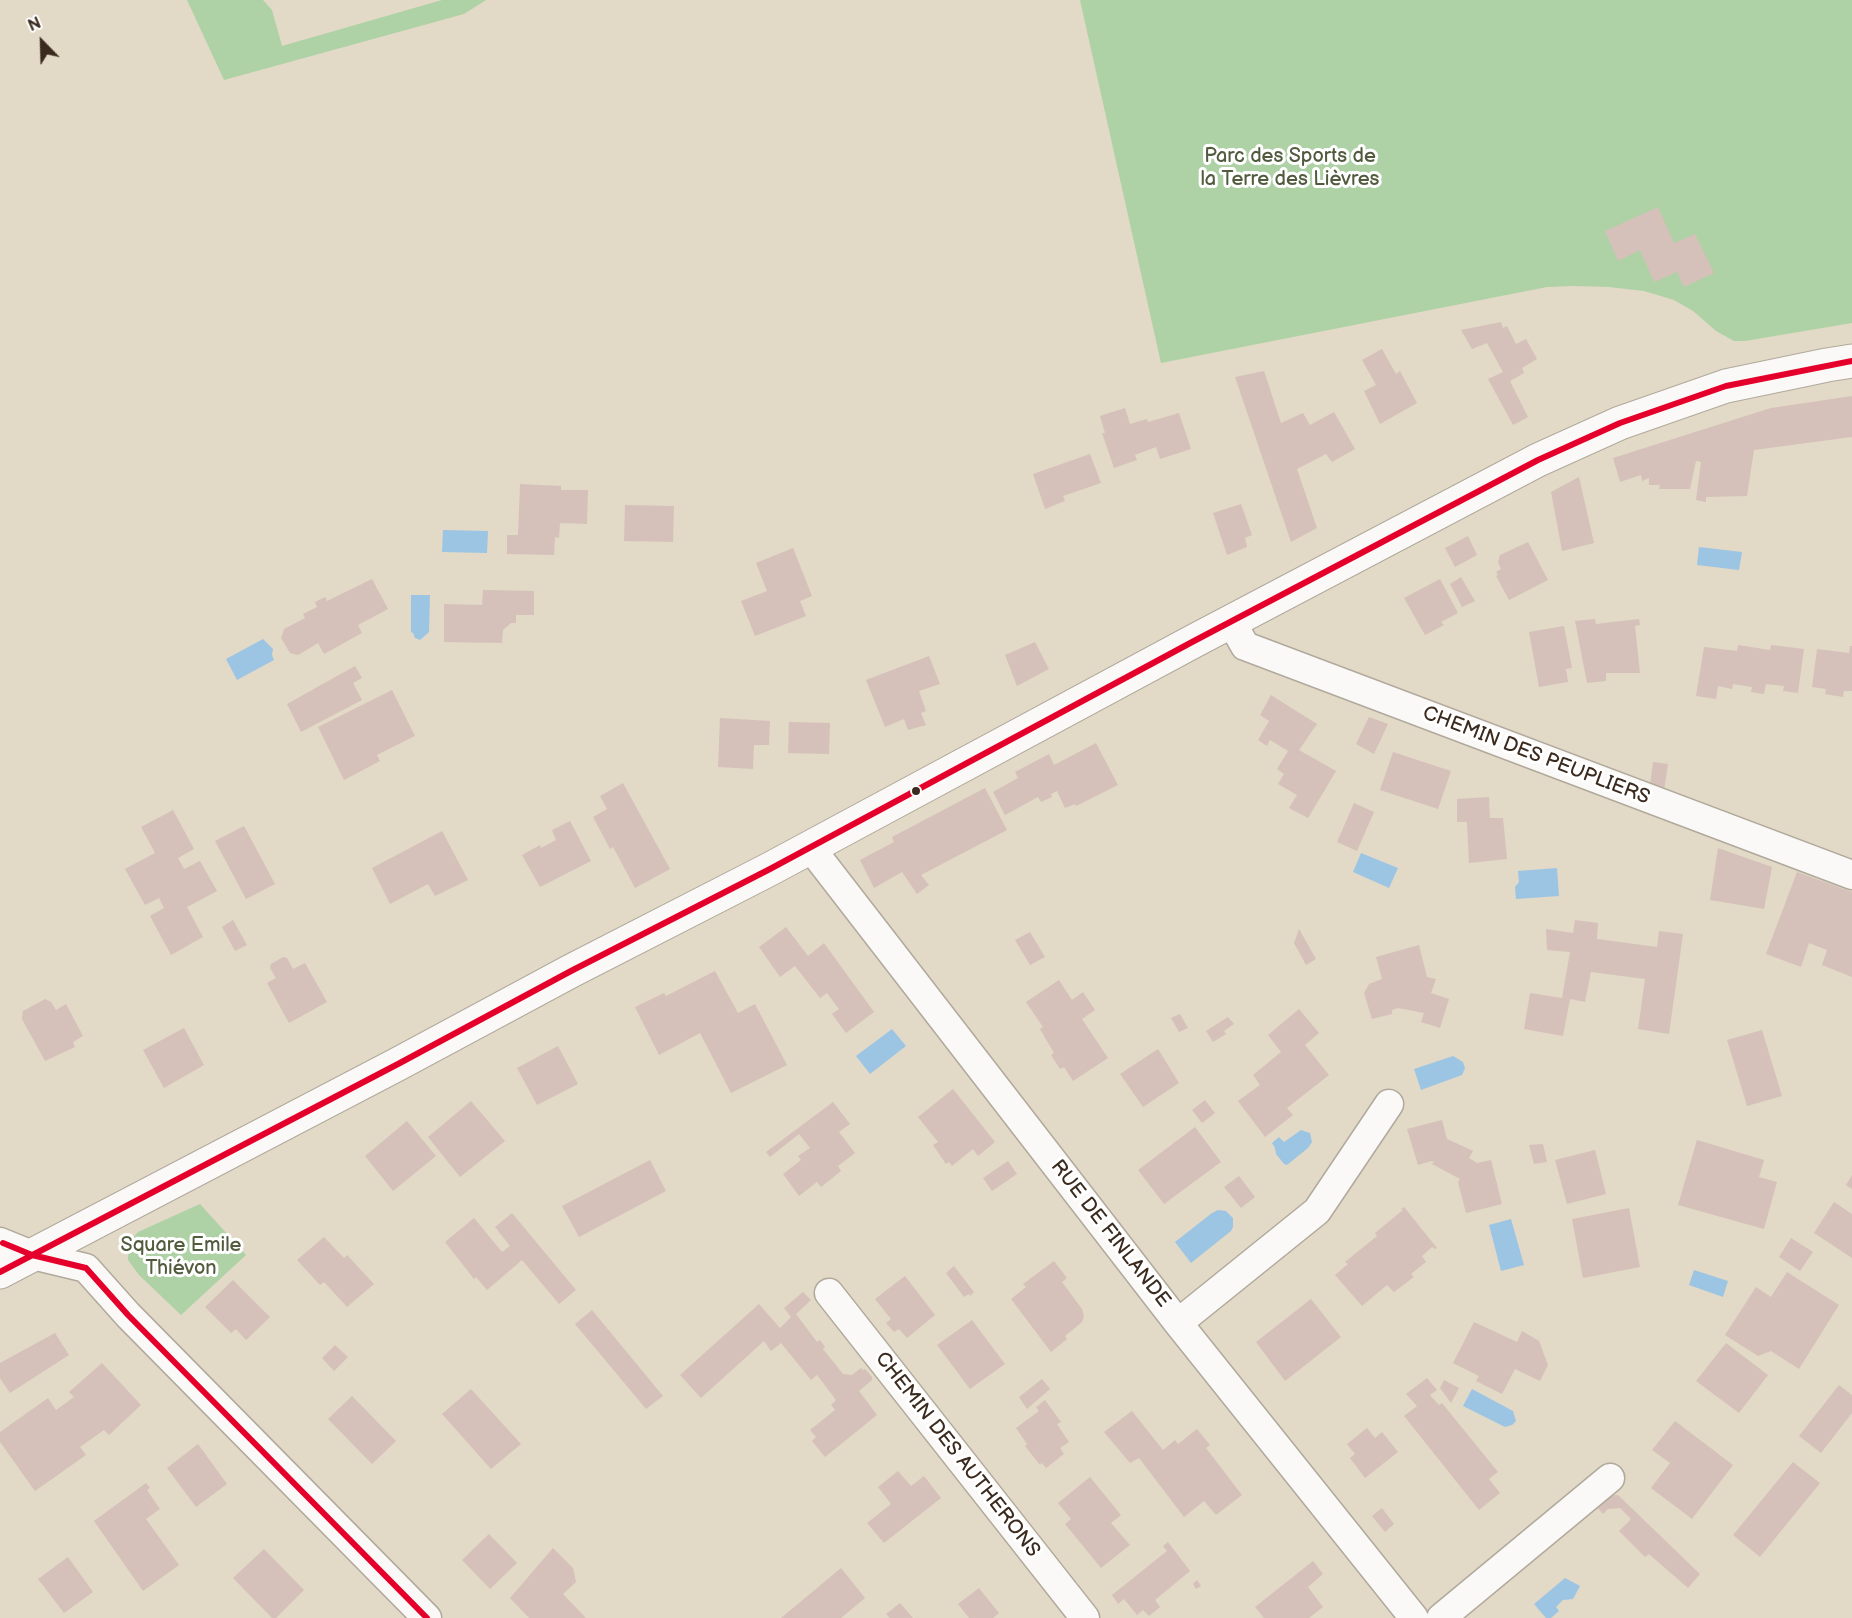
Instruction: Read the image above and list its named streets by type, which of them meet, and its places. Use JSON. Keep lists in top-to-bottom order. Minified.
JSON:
{"streets":{"street":["CHEMIN DES PEUPLIERS","RUE DE FINLANDE","CHEMIN DES AUTHERONS"]},"parks":["Parc des Sports de la Terre des Lièvres","Square Emile Thiévon"],"north":"top left"}
